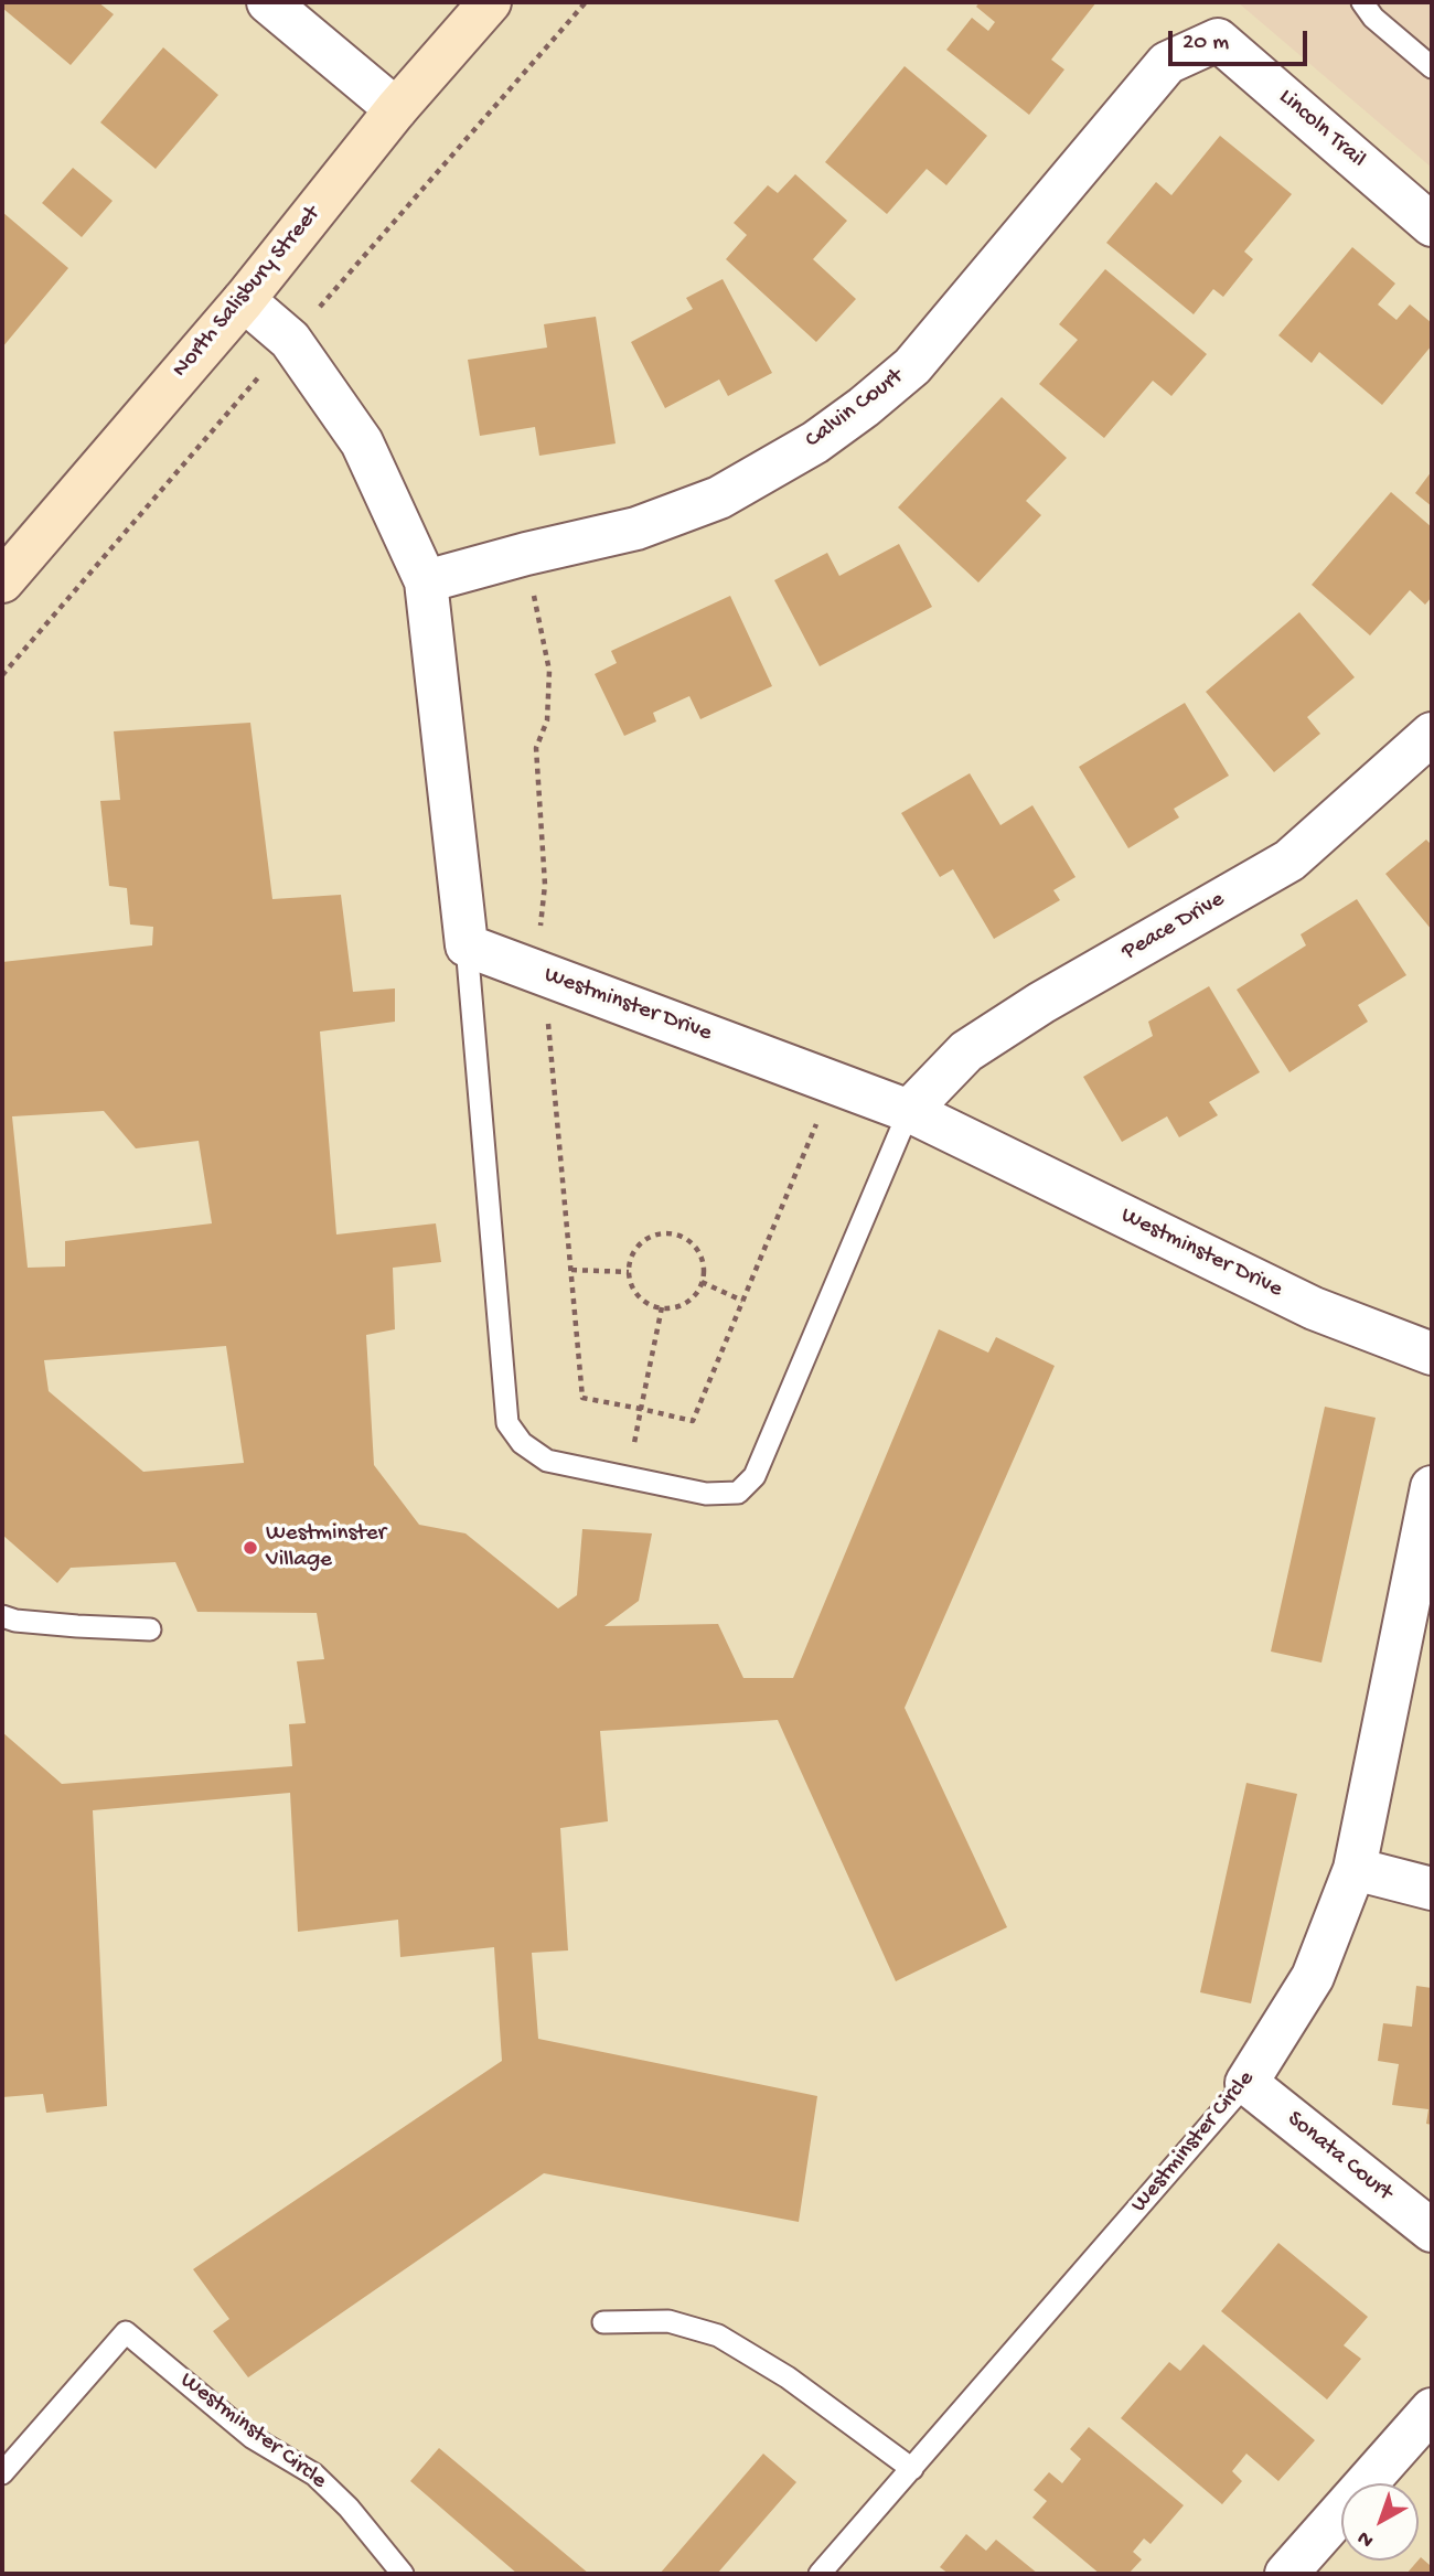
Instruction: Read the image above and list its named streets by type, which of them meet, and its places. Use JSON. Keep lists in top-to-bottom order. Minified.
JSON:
{"streets":{"street":["Lincoln Trail","North Salisbury Street","Calvin Court","Peace Drive","Westminster Drive","Westminster Circle","Sonata Court"]},"crossings":[["Lincoln Trail","Calvin Court"],["Peace Drive","Westminster Drive"],["Westminster Circle","Sonata Court"]],"places":["Westminster Village"],"scale_bar":"20 m","north":"bottom left"}
